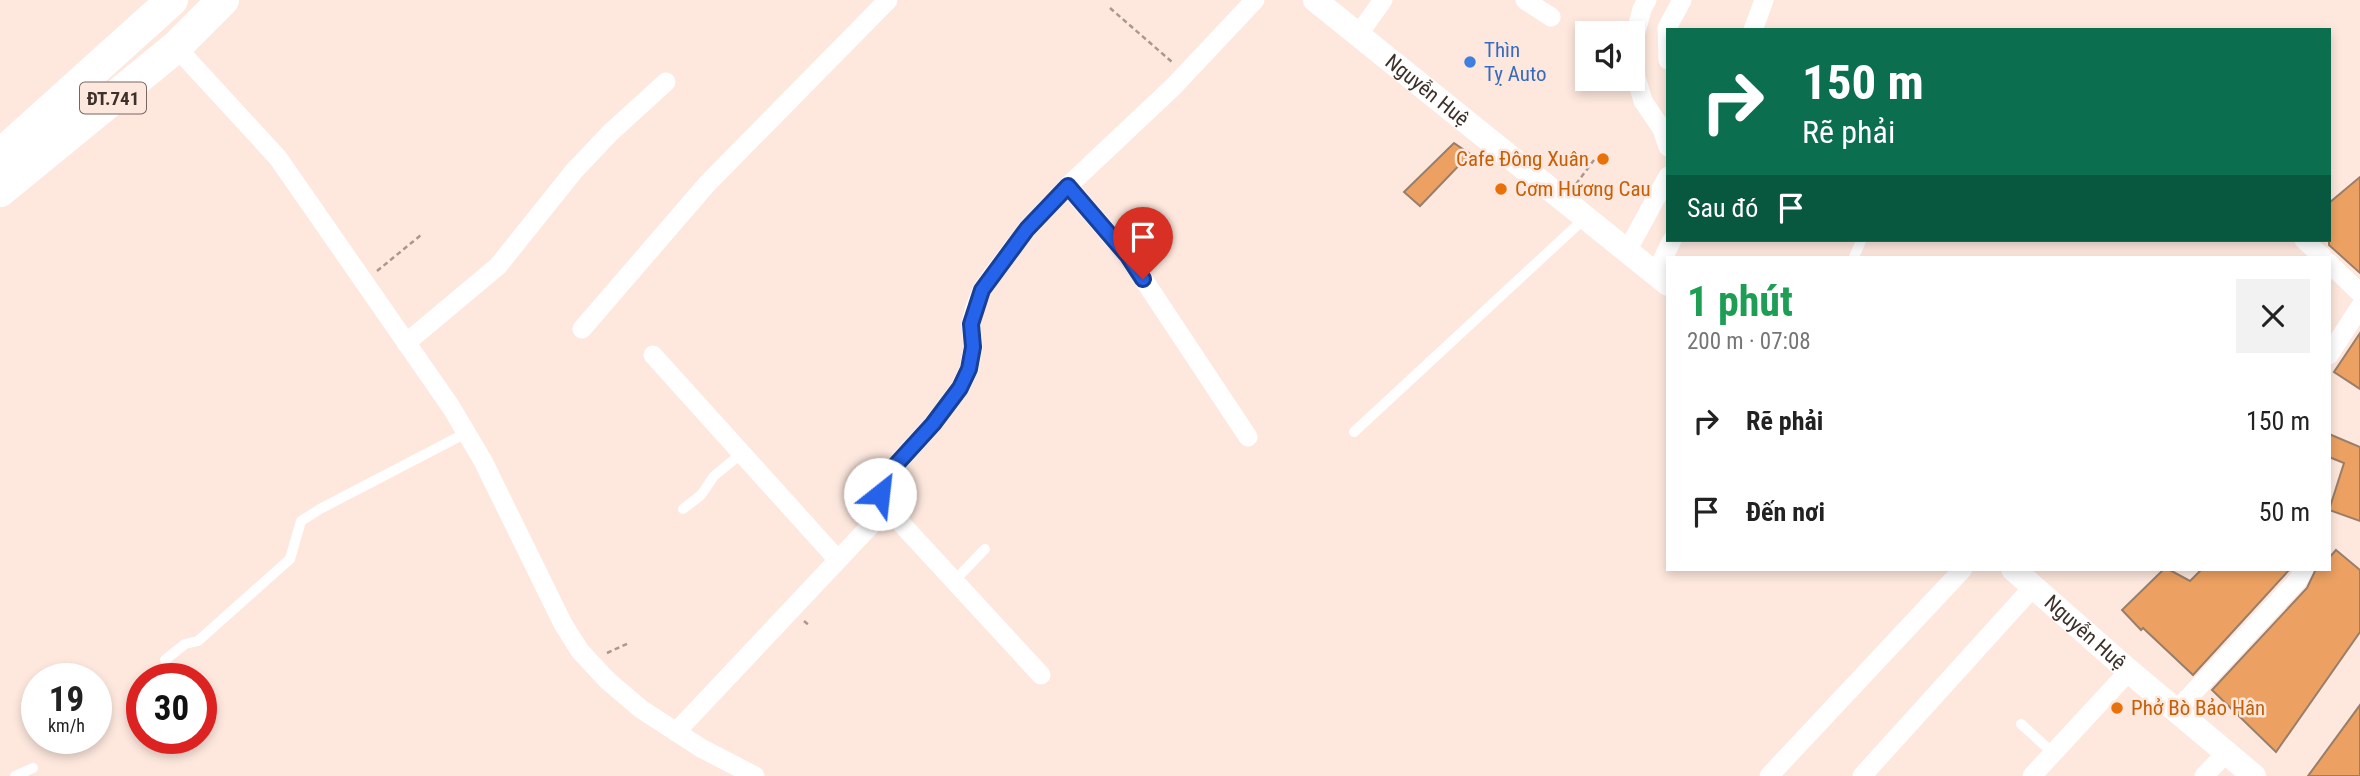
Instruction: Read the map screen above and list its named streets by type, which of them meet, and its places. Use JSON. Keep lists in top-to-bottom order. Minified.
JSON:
{"streets":{"main road":["ĐT.741"],"street":["Nguyễn Huệ"]},"places":["Thìn Tỵ Auto","Cafe Đông Xuân","Cơm Hương Cau","Phở Bò Bảo Hân"],"page":{"turn":["150 m","Rẽ phải"],"then":"Sau đó","heading":["1 phút","200 m · 07:08"],"list":[{"name":"Rẽ phải","value":"150 m"},{"name":"Đến nơi","value":"50 m"}],"speed":"19 km/h","limit":"30"}}
